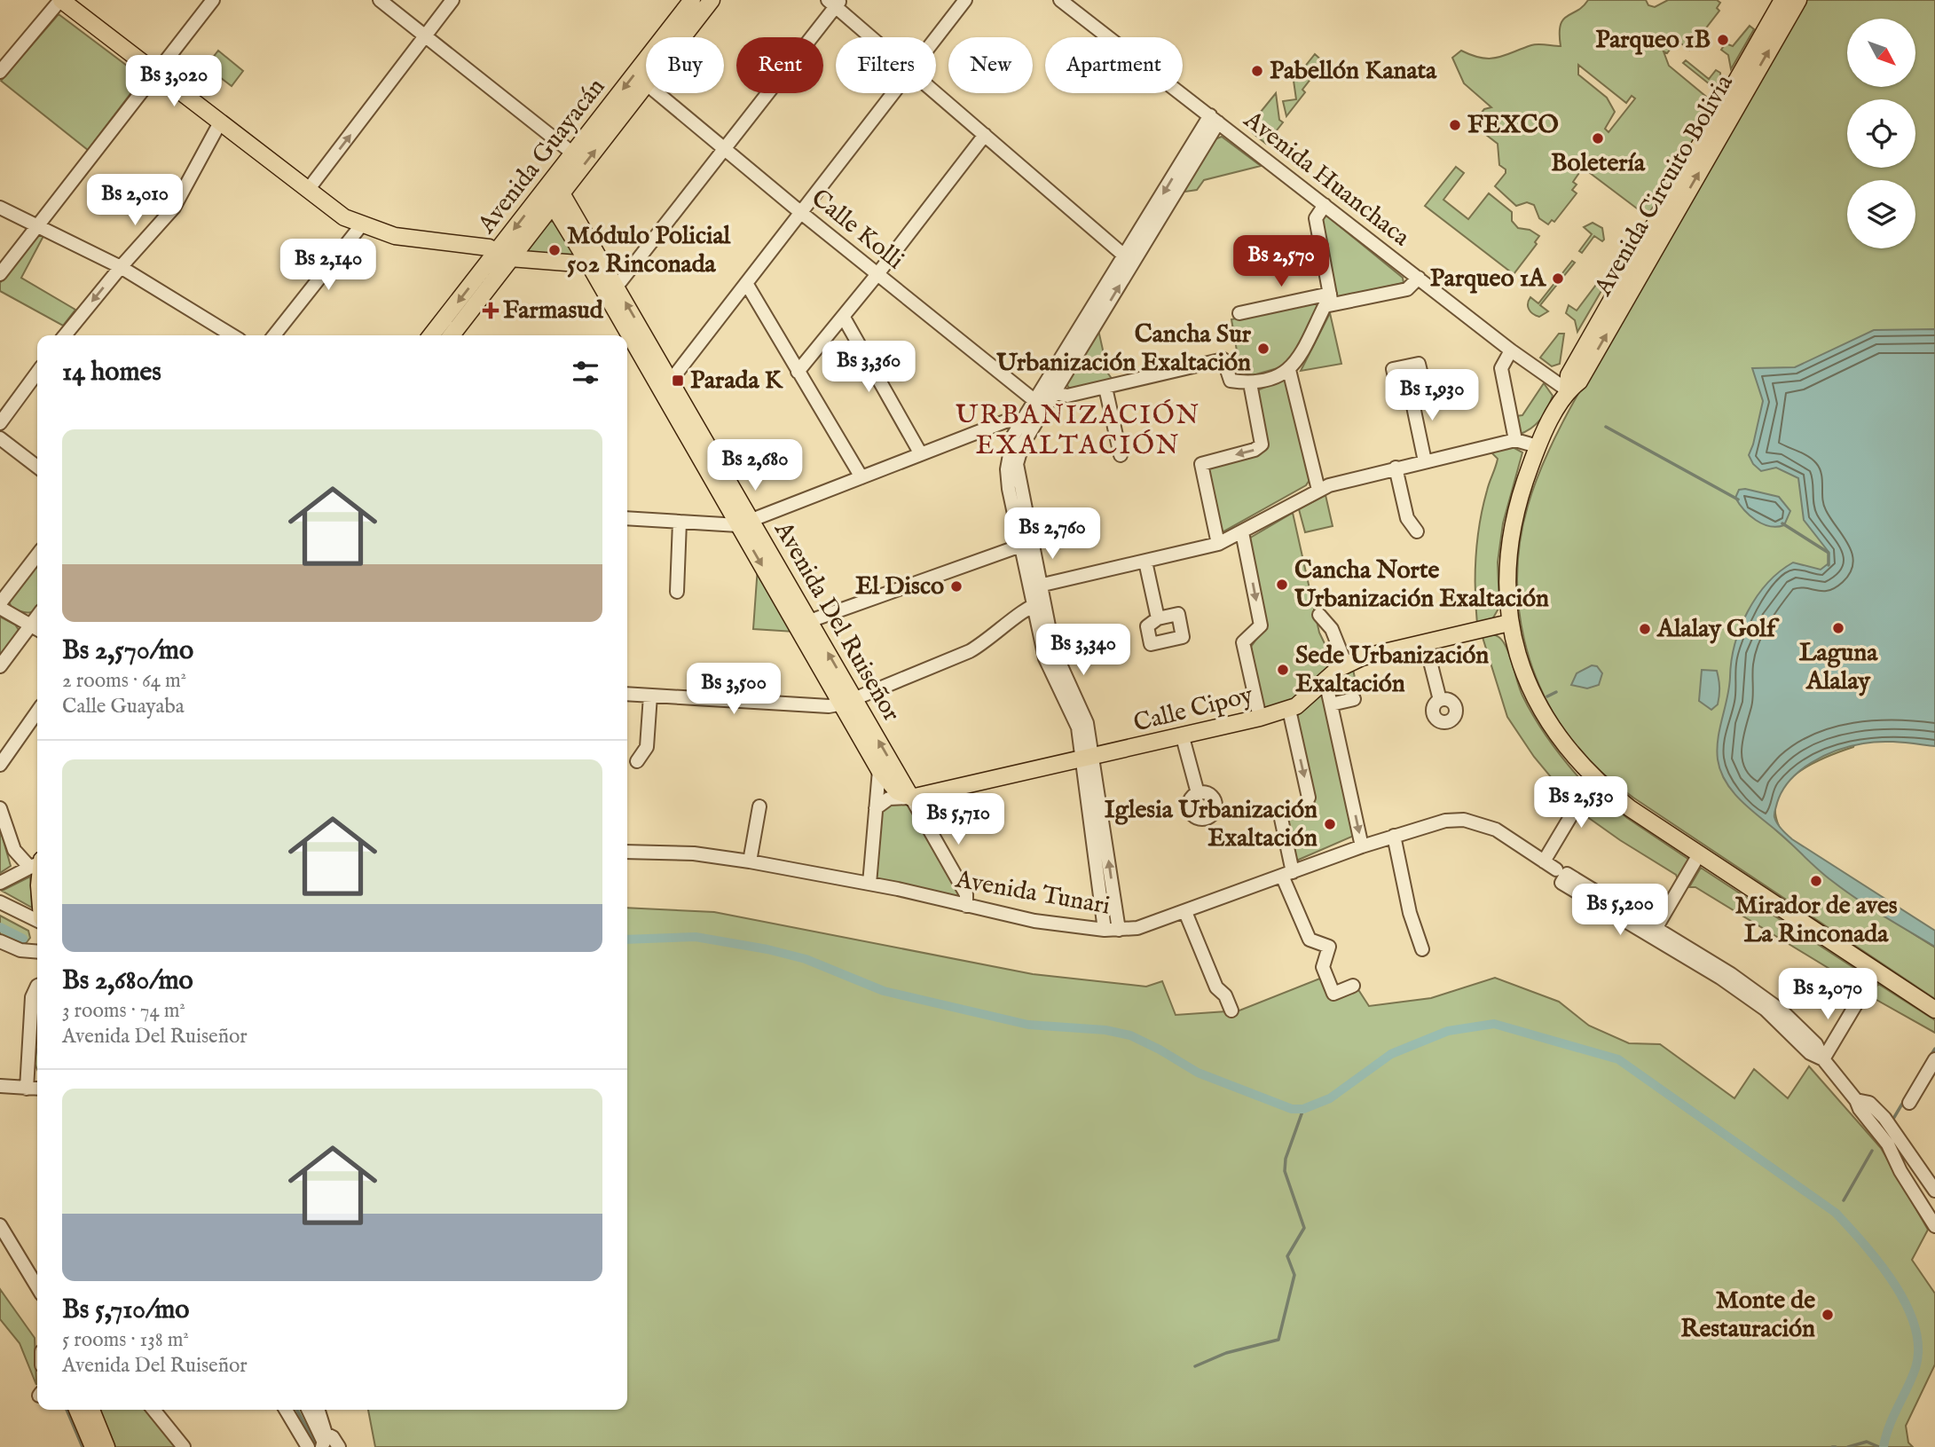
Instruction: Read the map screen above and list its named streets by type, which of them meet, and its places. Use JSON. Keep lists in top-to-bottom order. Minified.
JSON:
{"streets":{"main road":["Avenida Guayacán","Avenida Circuito Bolivia","Avenida Del Ruiseñor","Calle Cipoy"],"street":["Avenida Huanchaca","Calle Kolli","Avenida Tunari"]},"crossings":[["Avenida Guayacán","Avenida Del Ruiseñor"],["Avenida Huanchaca","Avenida Circuito Bolivia"],["Avenida Circuito Bolivia","Calle Cipoy"],["Avenida Del Ruiseñor","Calle Cipoy"],["Avenida Del Ruiseñor","Avenida Tunari"]],"districts":["URBANIZACIÓN EXALTACIÓN"],"places":{"other":["Parqueo 1B","Pabellón Kanata","FEXCO","Boletería","Módulo Policial 502 Rinconada","Parqueo 1A","Cancha Sur Urbanización Exaltación","Cancha Norte Urbanización Exaltación","El Disco","Laguna Alalay","Alalay Golf","Sede Urbanización Exaltación","Iglesia Urbanización Exaltación","Mirador de aves La Rinconada","Monte de Restauración"],"health":["Farmasud"],"transit":["Parada K"]},"north":"bottom right","page":{"chip":["Buy","Rent","Filters","New","Apartment"],"price":["Bs 3,020","Bs 2,010","Bs 2,570","Bs 2,140","Bs 3,360","Bs 1,930","Bs 2,680","Bs 2,760","Bs 3,340","Bs 3,500","Bs 2,530","Bs 5,710","Bs 5,200","Bs 2,070"],"heading":"14 homes","list":[{"name":"Bs 2,570/mo","note":"2 rooms · 64 m² · Calle Guayaba"},{"name":"Bs 2,680/mo","note":"3 rooms · 74 m² · Avenida Del Ruiseñor"},{"name":"Bs 5,710/mo","note":"5 rooms · 138 m² · Avenida Del Ruiseñor"}]}}
